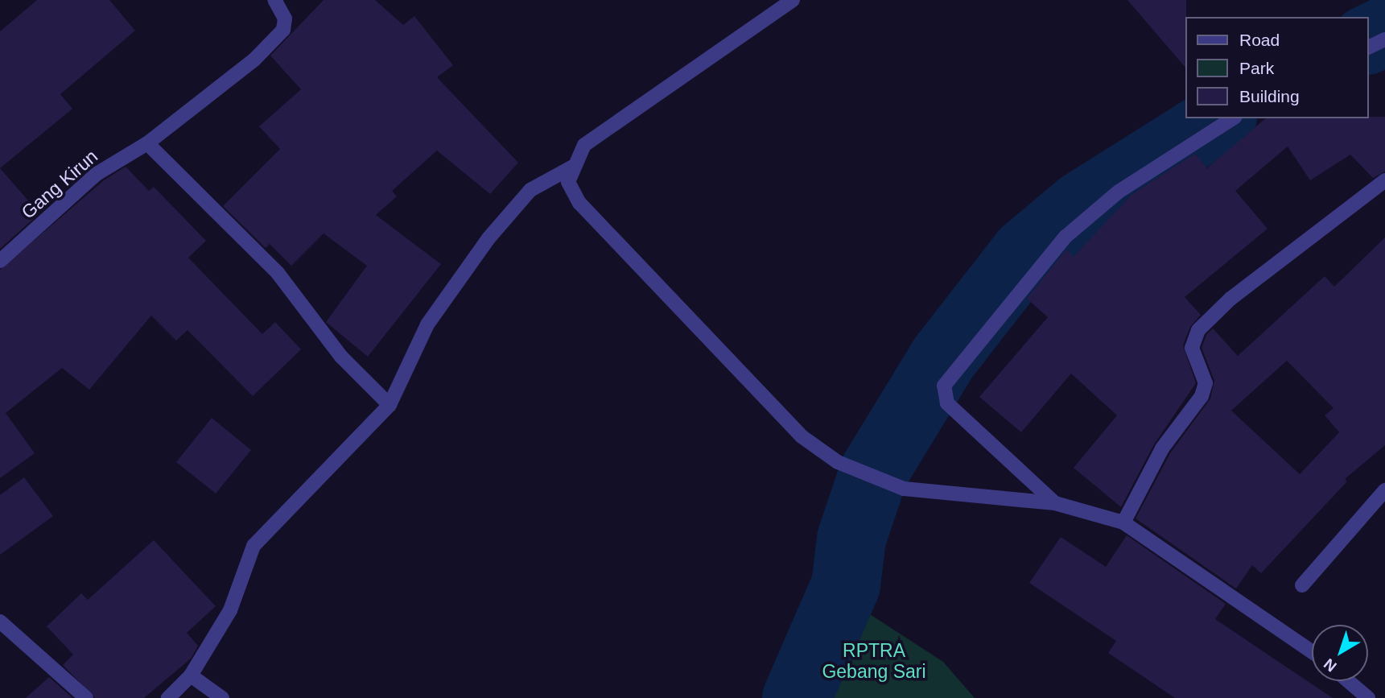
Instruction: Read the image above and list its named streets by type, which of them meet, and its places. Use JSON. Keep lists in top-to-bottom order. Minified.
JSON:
{"streets":{"street":["Gang Kirun"]},"parks":["RPTRA Gebang Sari"],"legend":["Road","Park","Building"],"north":"bottom left"}
